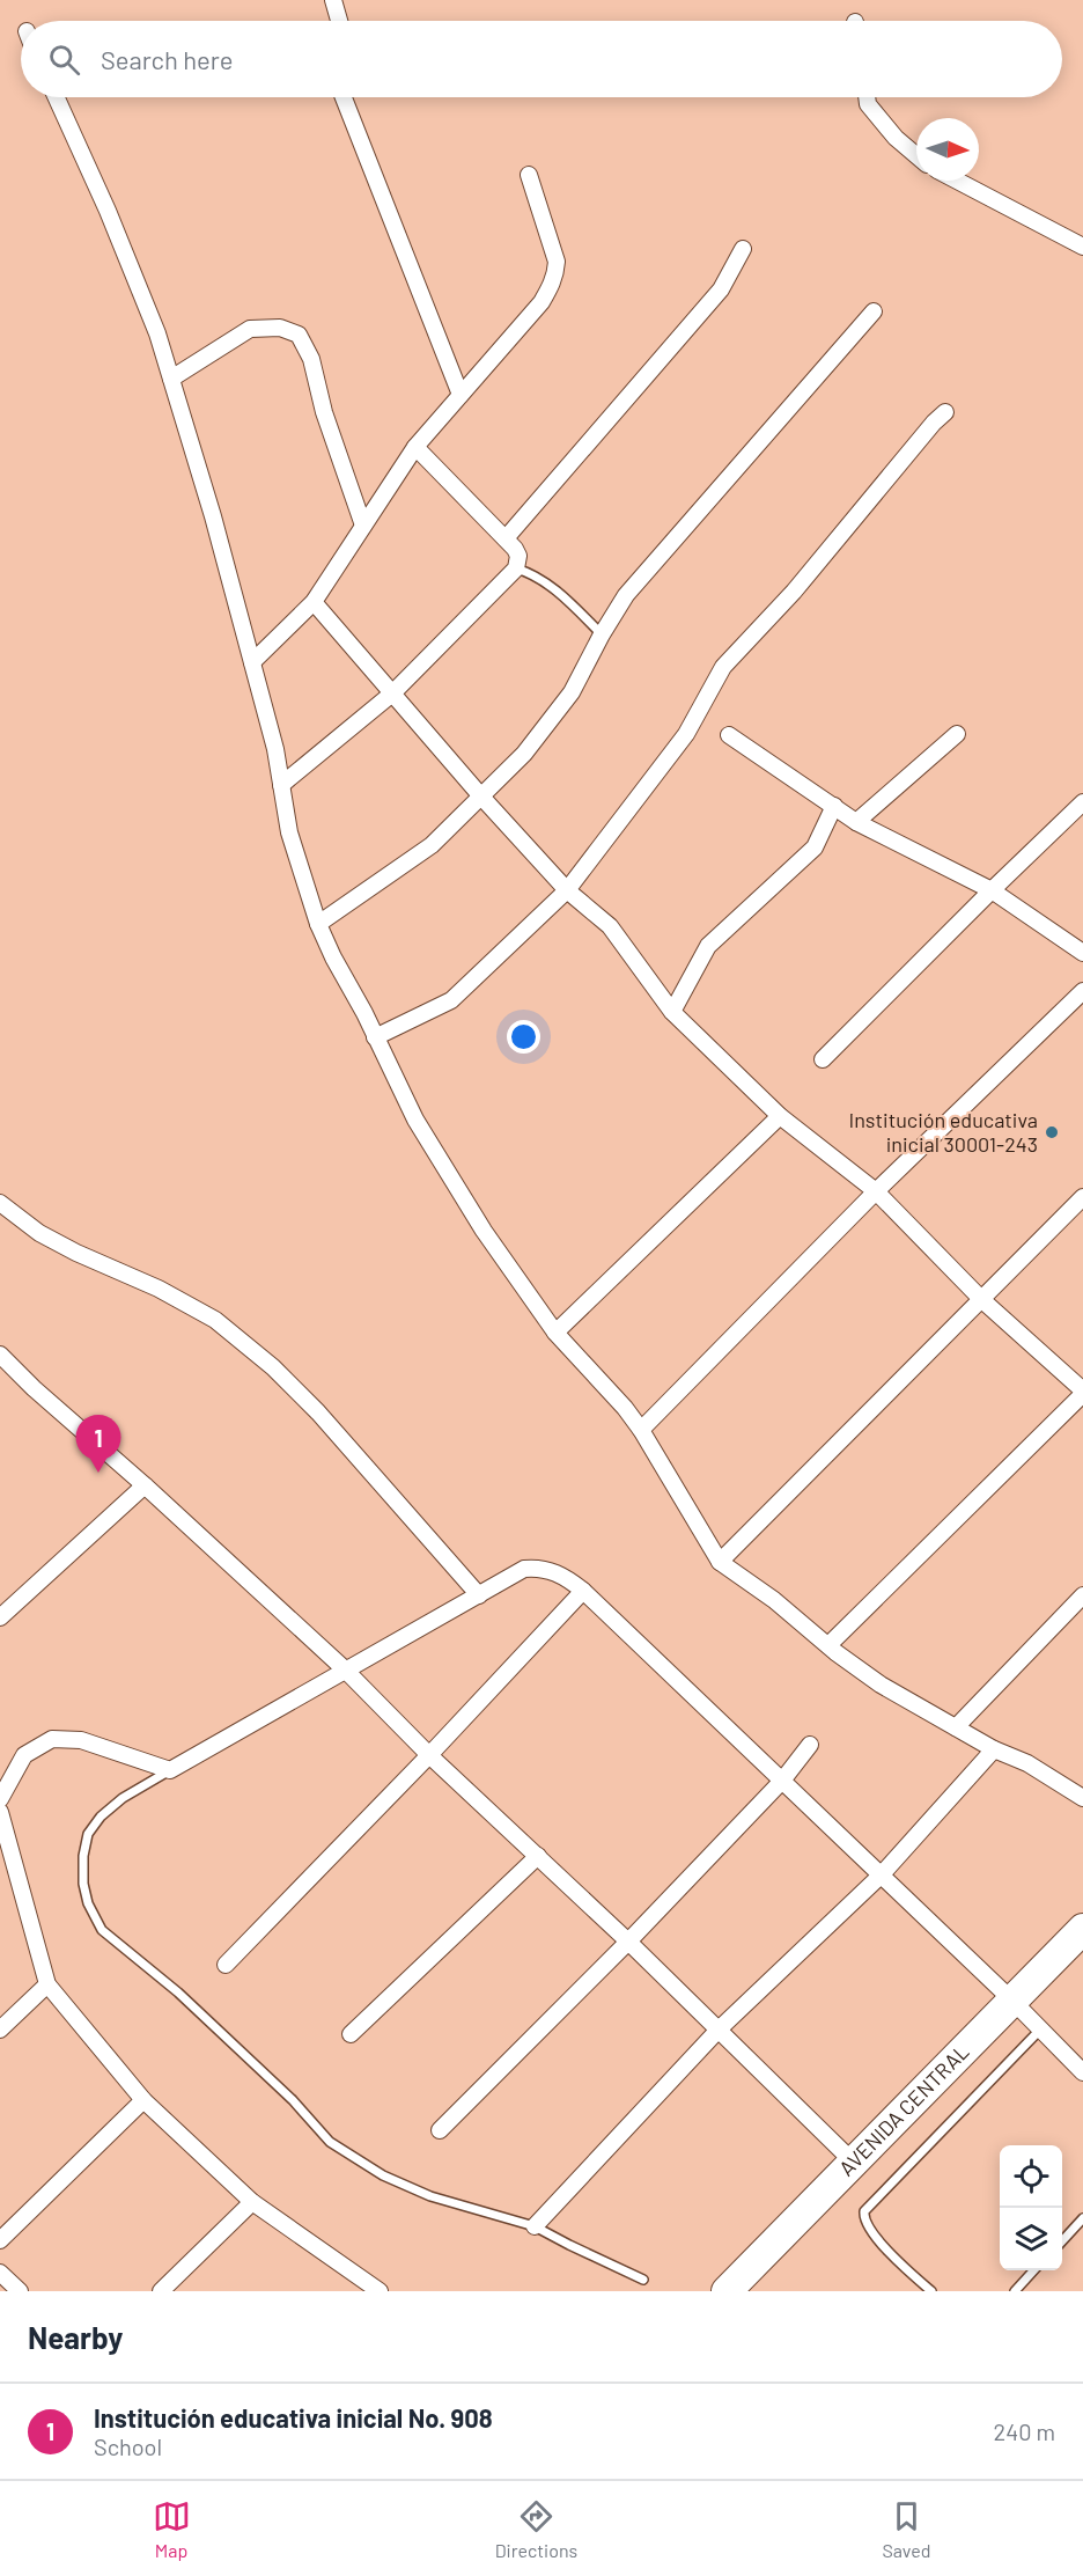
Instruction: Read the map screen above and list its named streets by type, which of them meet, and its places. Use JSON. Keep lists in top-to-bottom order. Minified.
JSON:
{"streets":{"highway":["AVENIDA CENTRAL"]},"places":["Institución educativa inicial 30001-243"],"north":"right","page":{"search":"Search here","pins":"1","heading":"Nearby","list":[{"mark":"1","name":"Institución educativa inicial No. 908","note":"School","value":"240 m"}],"nav":["Map","Directions","Saved"]}}
